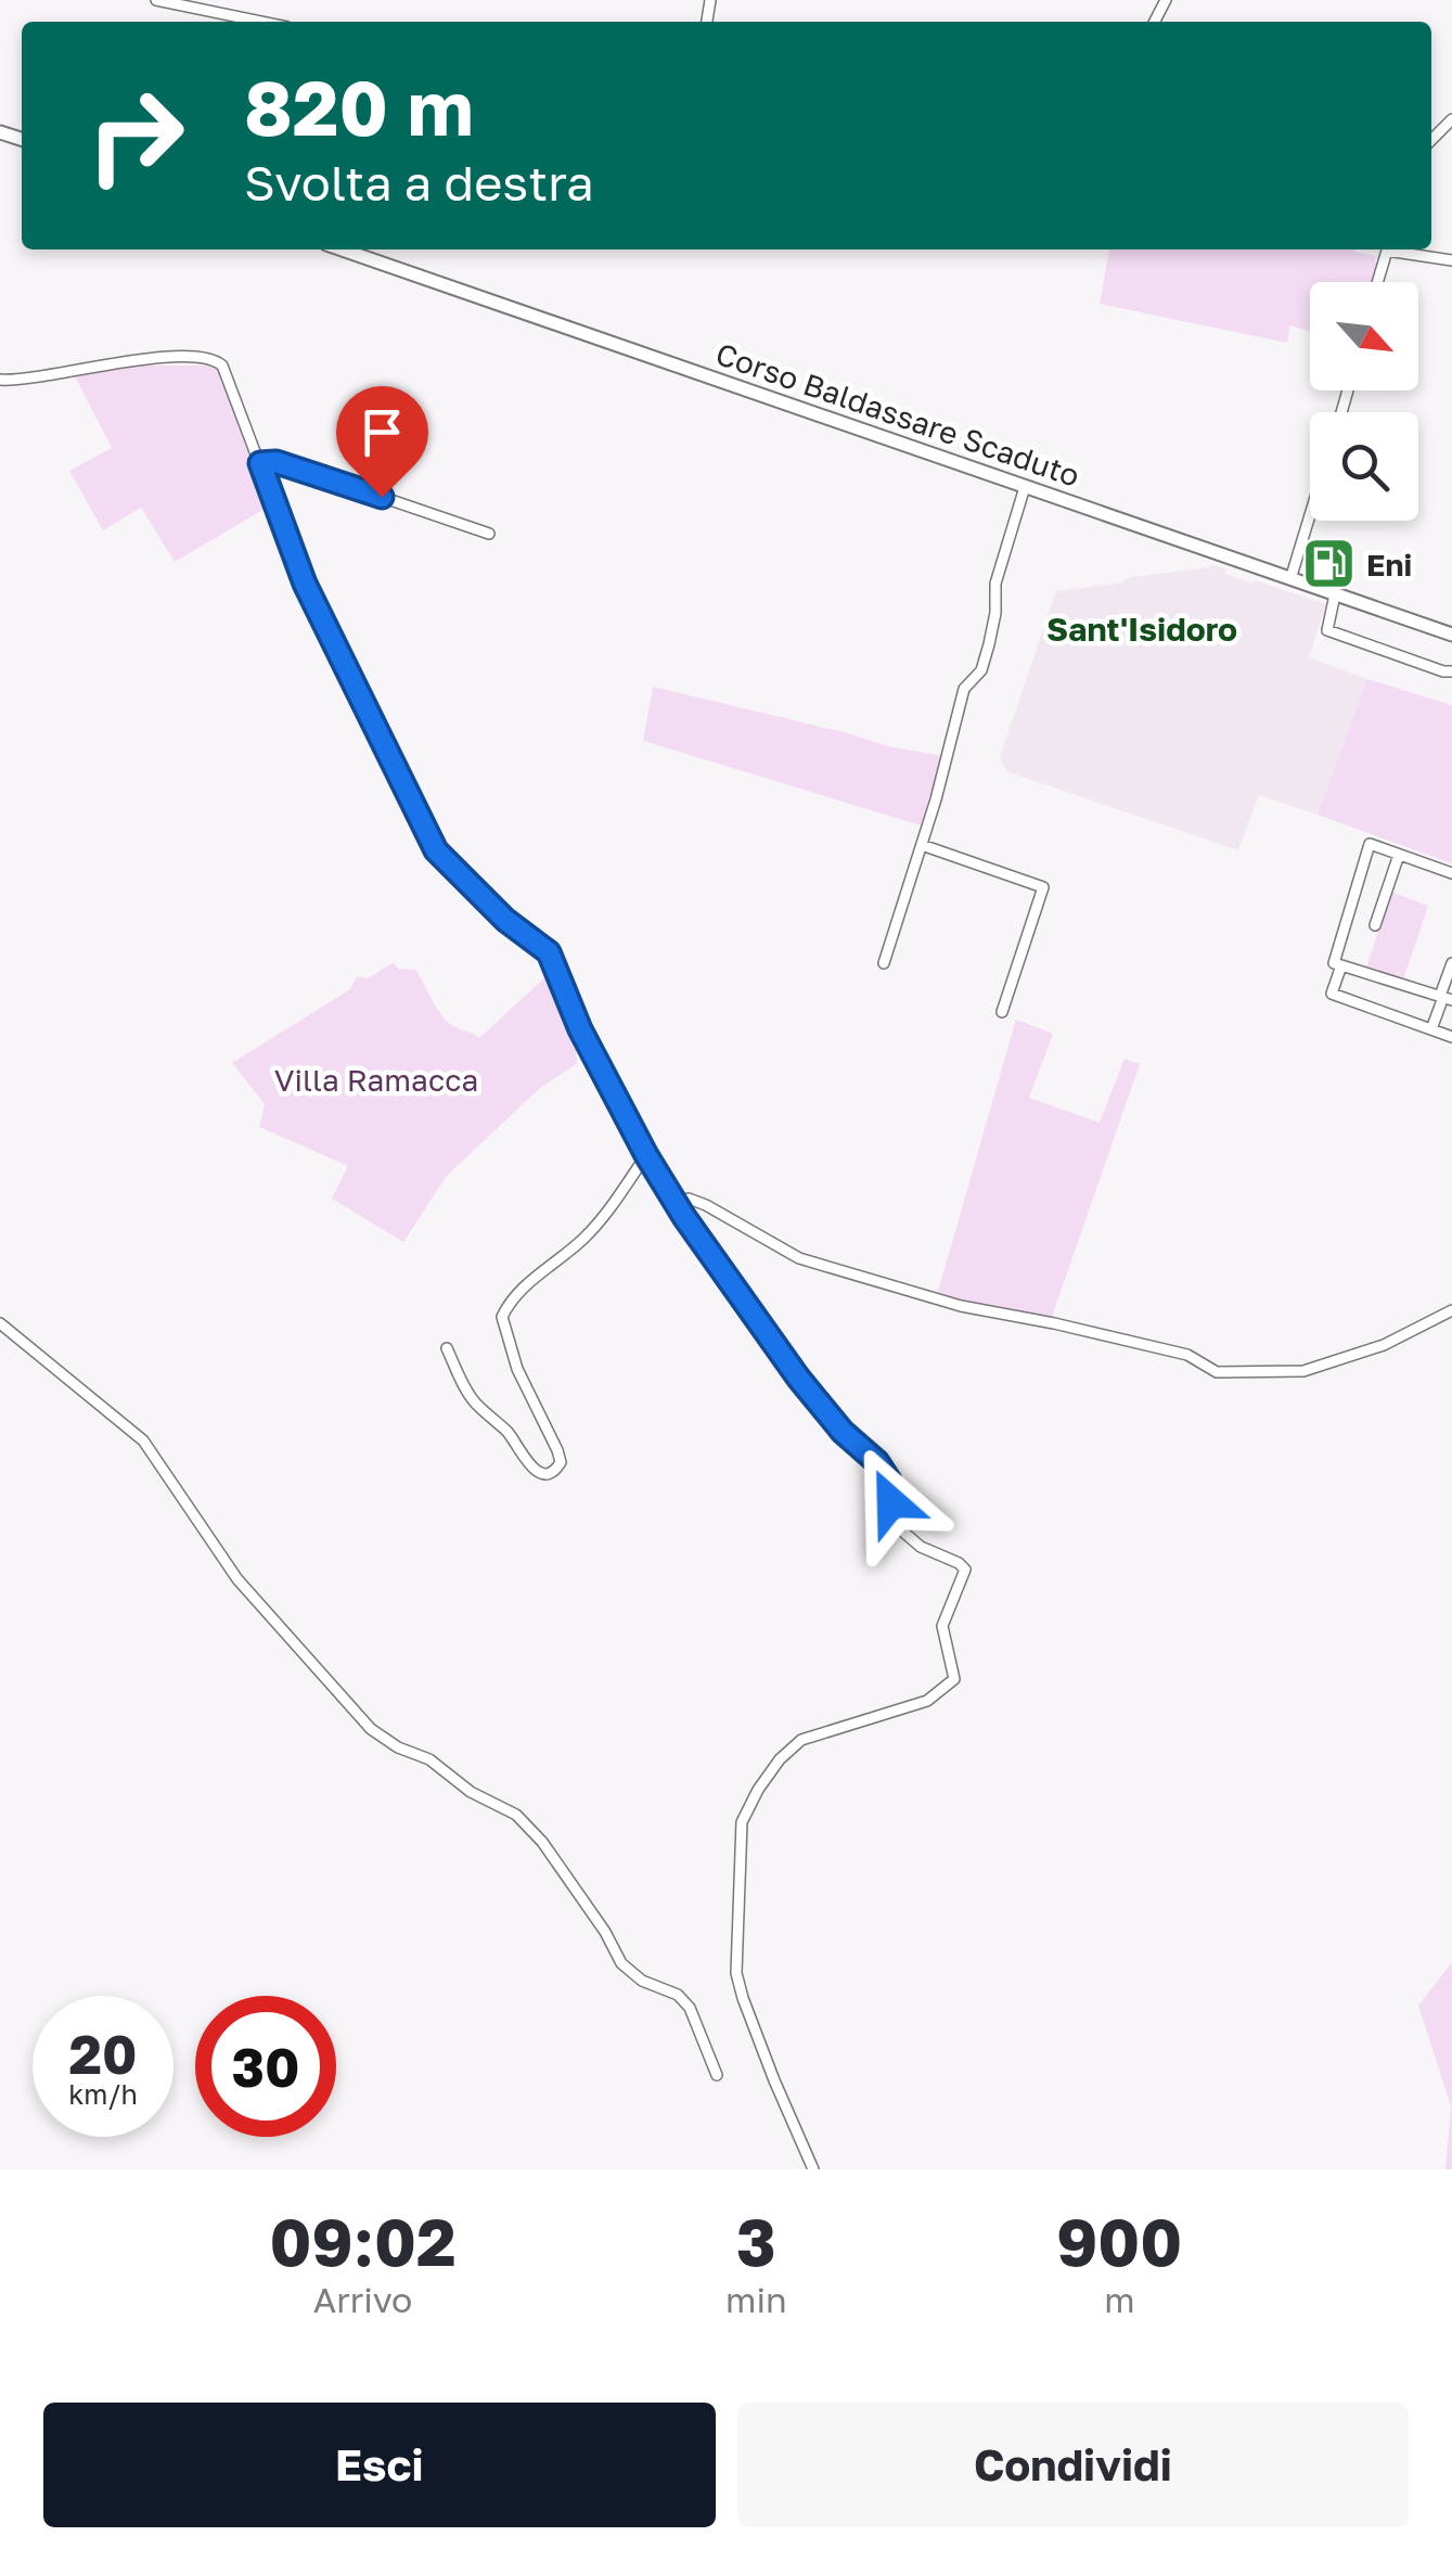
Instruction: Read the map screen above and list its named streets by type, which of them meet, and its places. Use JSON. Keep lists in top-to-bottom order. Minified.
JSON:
{"streets":{"street":["Corso Baldassare Scaduto"]},"districts":["Sant'Isidoro"],"parks":["Villa Ramacca"],"places":{"fuel station":["Eni"]},"north":"bottom right","page":{"turn":["820 m","Svolta a destra"],"speed":"20 km/h","limit":"30","eta":["09:02","Arrivo","3","min","900","m"],"buttons":["Esci","Condividi"]}}
